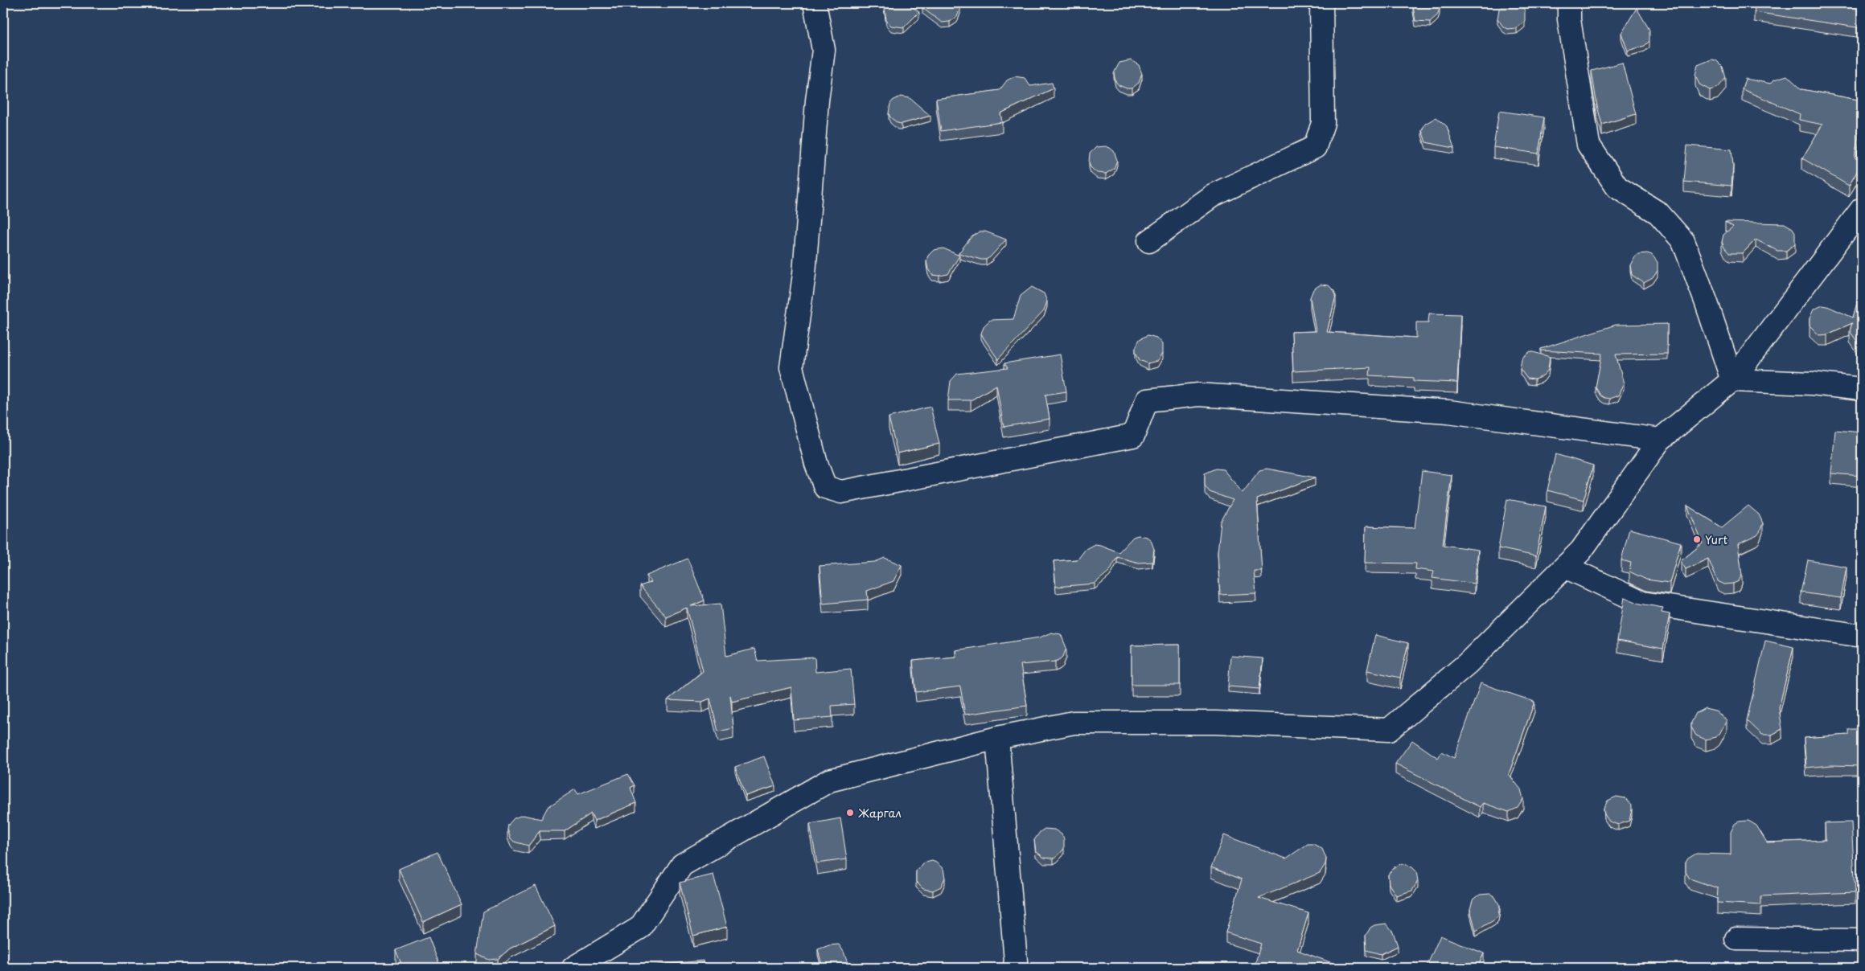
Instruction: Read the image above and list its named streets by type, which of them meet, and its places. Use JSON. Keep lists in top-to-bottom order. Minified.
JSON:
{"places":["Yurt","Жаргал"]}
